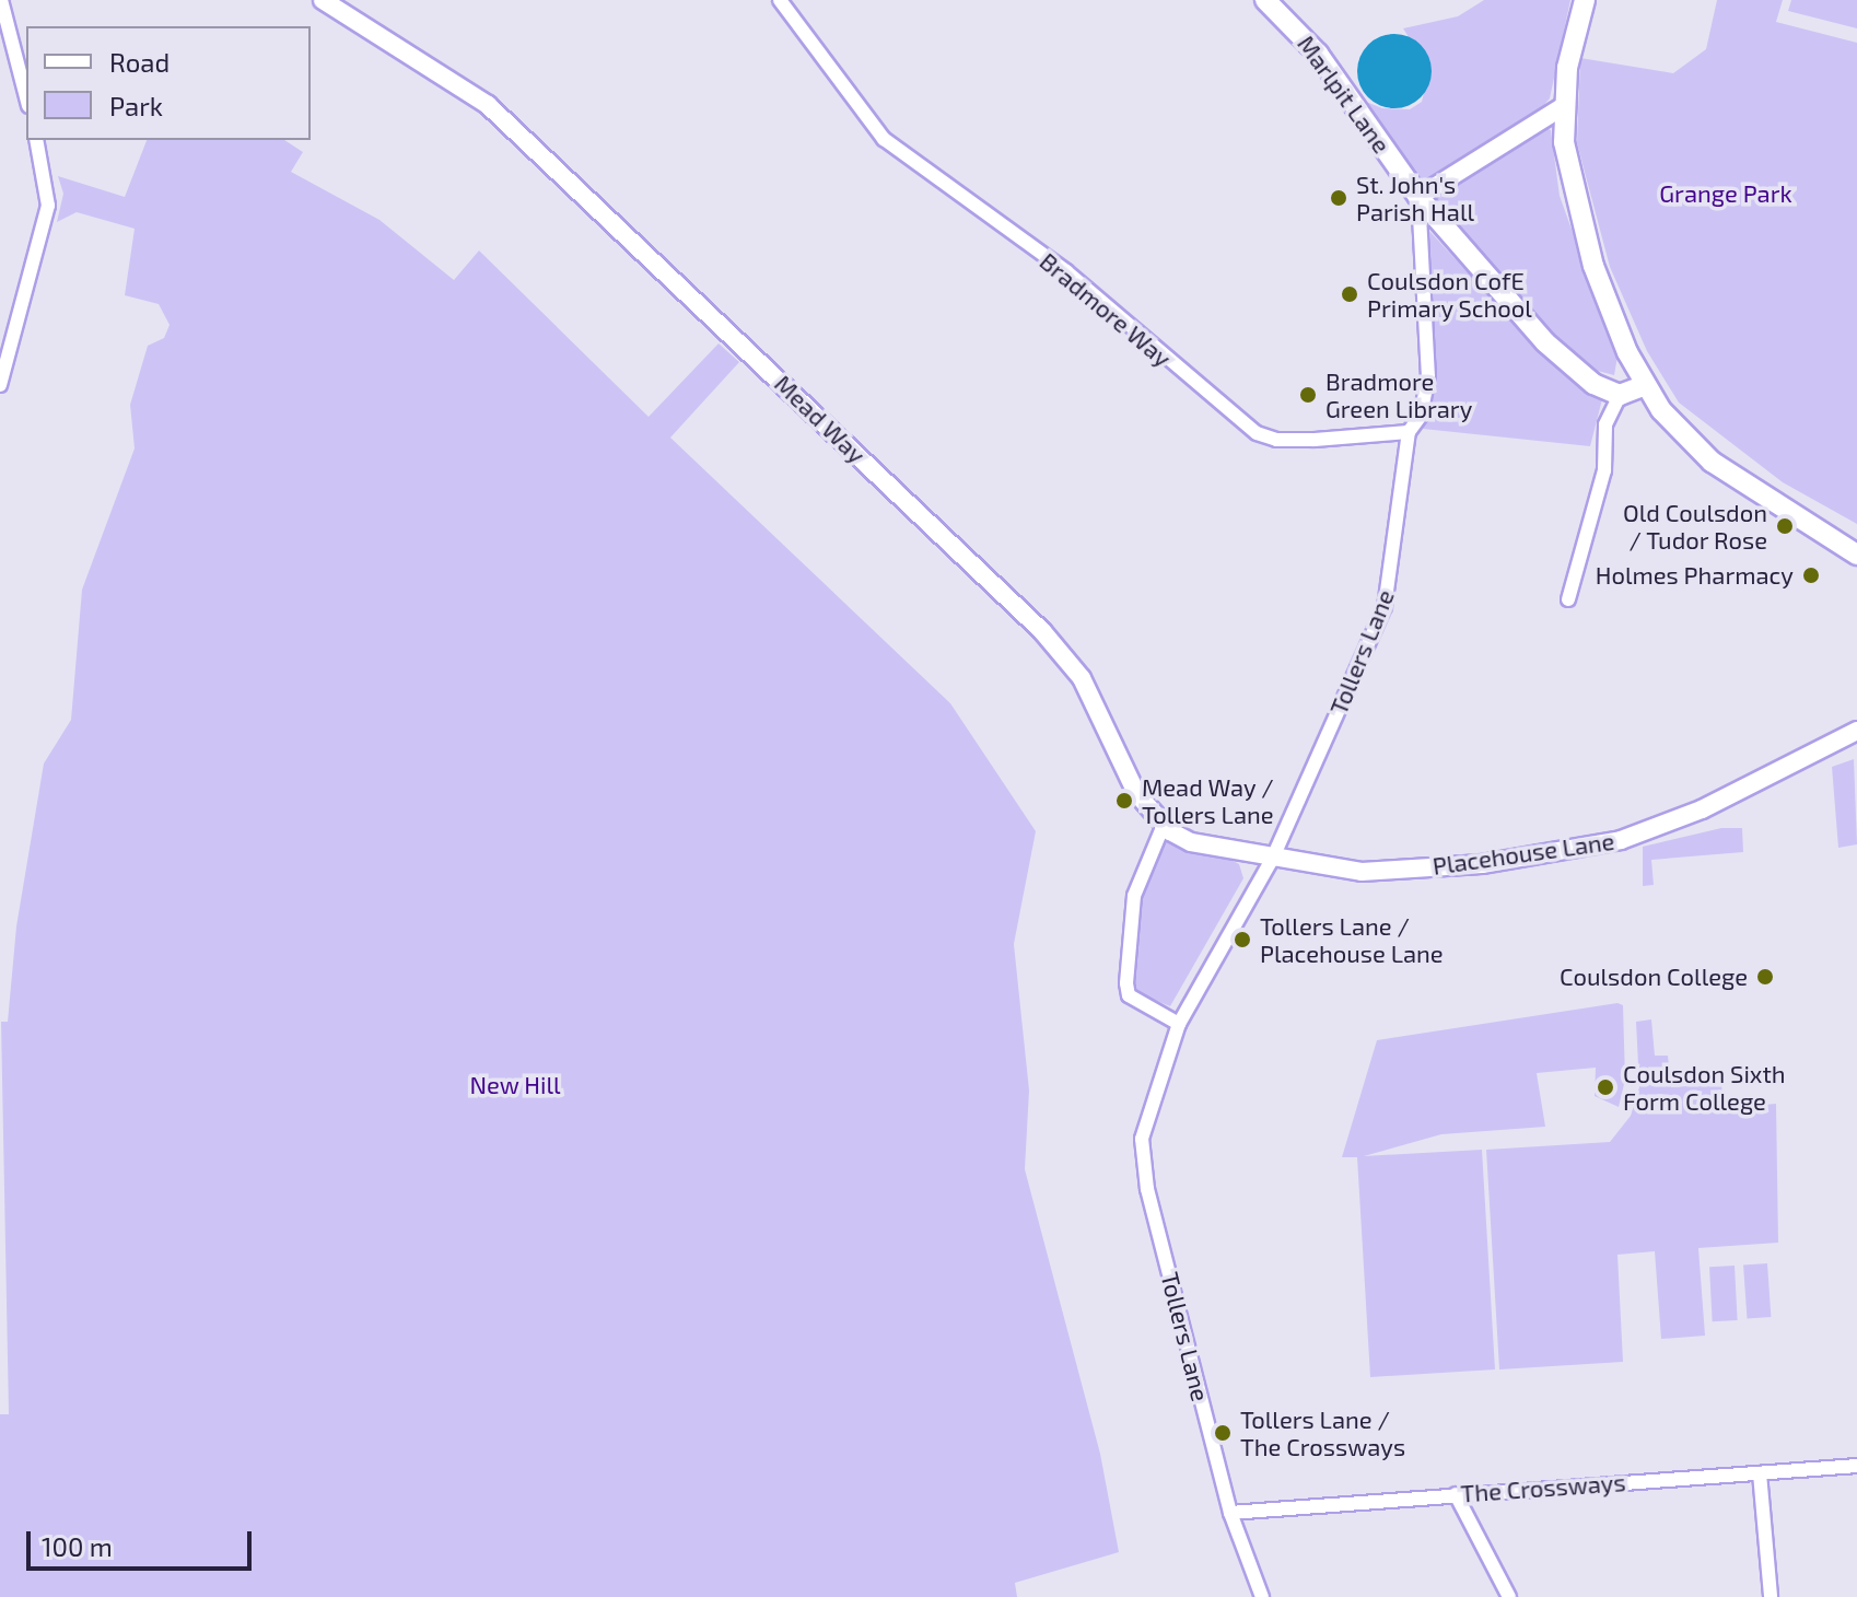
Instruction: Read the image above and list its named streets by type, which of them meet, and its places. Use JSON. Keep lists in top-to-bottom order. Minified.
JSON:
{"streets":{"main road":["Marlpit Lane"],"street":["Bradmore Way","Mead Way","Tollers Lane","Placehouse Lane","The Crossways"]},"crossings":[["Marlpit Lane","Tollers Lane"],["Bradmore Way","Tollers Lane"],["Mead Way","Tollers Lane"],["Mead Way","Placehouse Lane"],["Tollers Lane","Placehouse Lane"],["Tollers Lane","The Crossways"]],"parks":["Grange Park","New Hill"],"places":["St. John's Parish Hall","Coulsdon CofE Primary School","Bradmore Green Library","Old Coulsdon / Tudor Rose","Holmes Pharmacy","Mead Way / Tollers Lane","Tollers Lane / Placehouse Lane","Coulsdon College","Coulsdon Sixth Form College","Tollers Lane / The Crossways"],"legend":["Road","Park"],"scale_bar":"100 m"}
